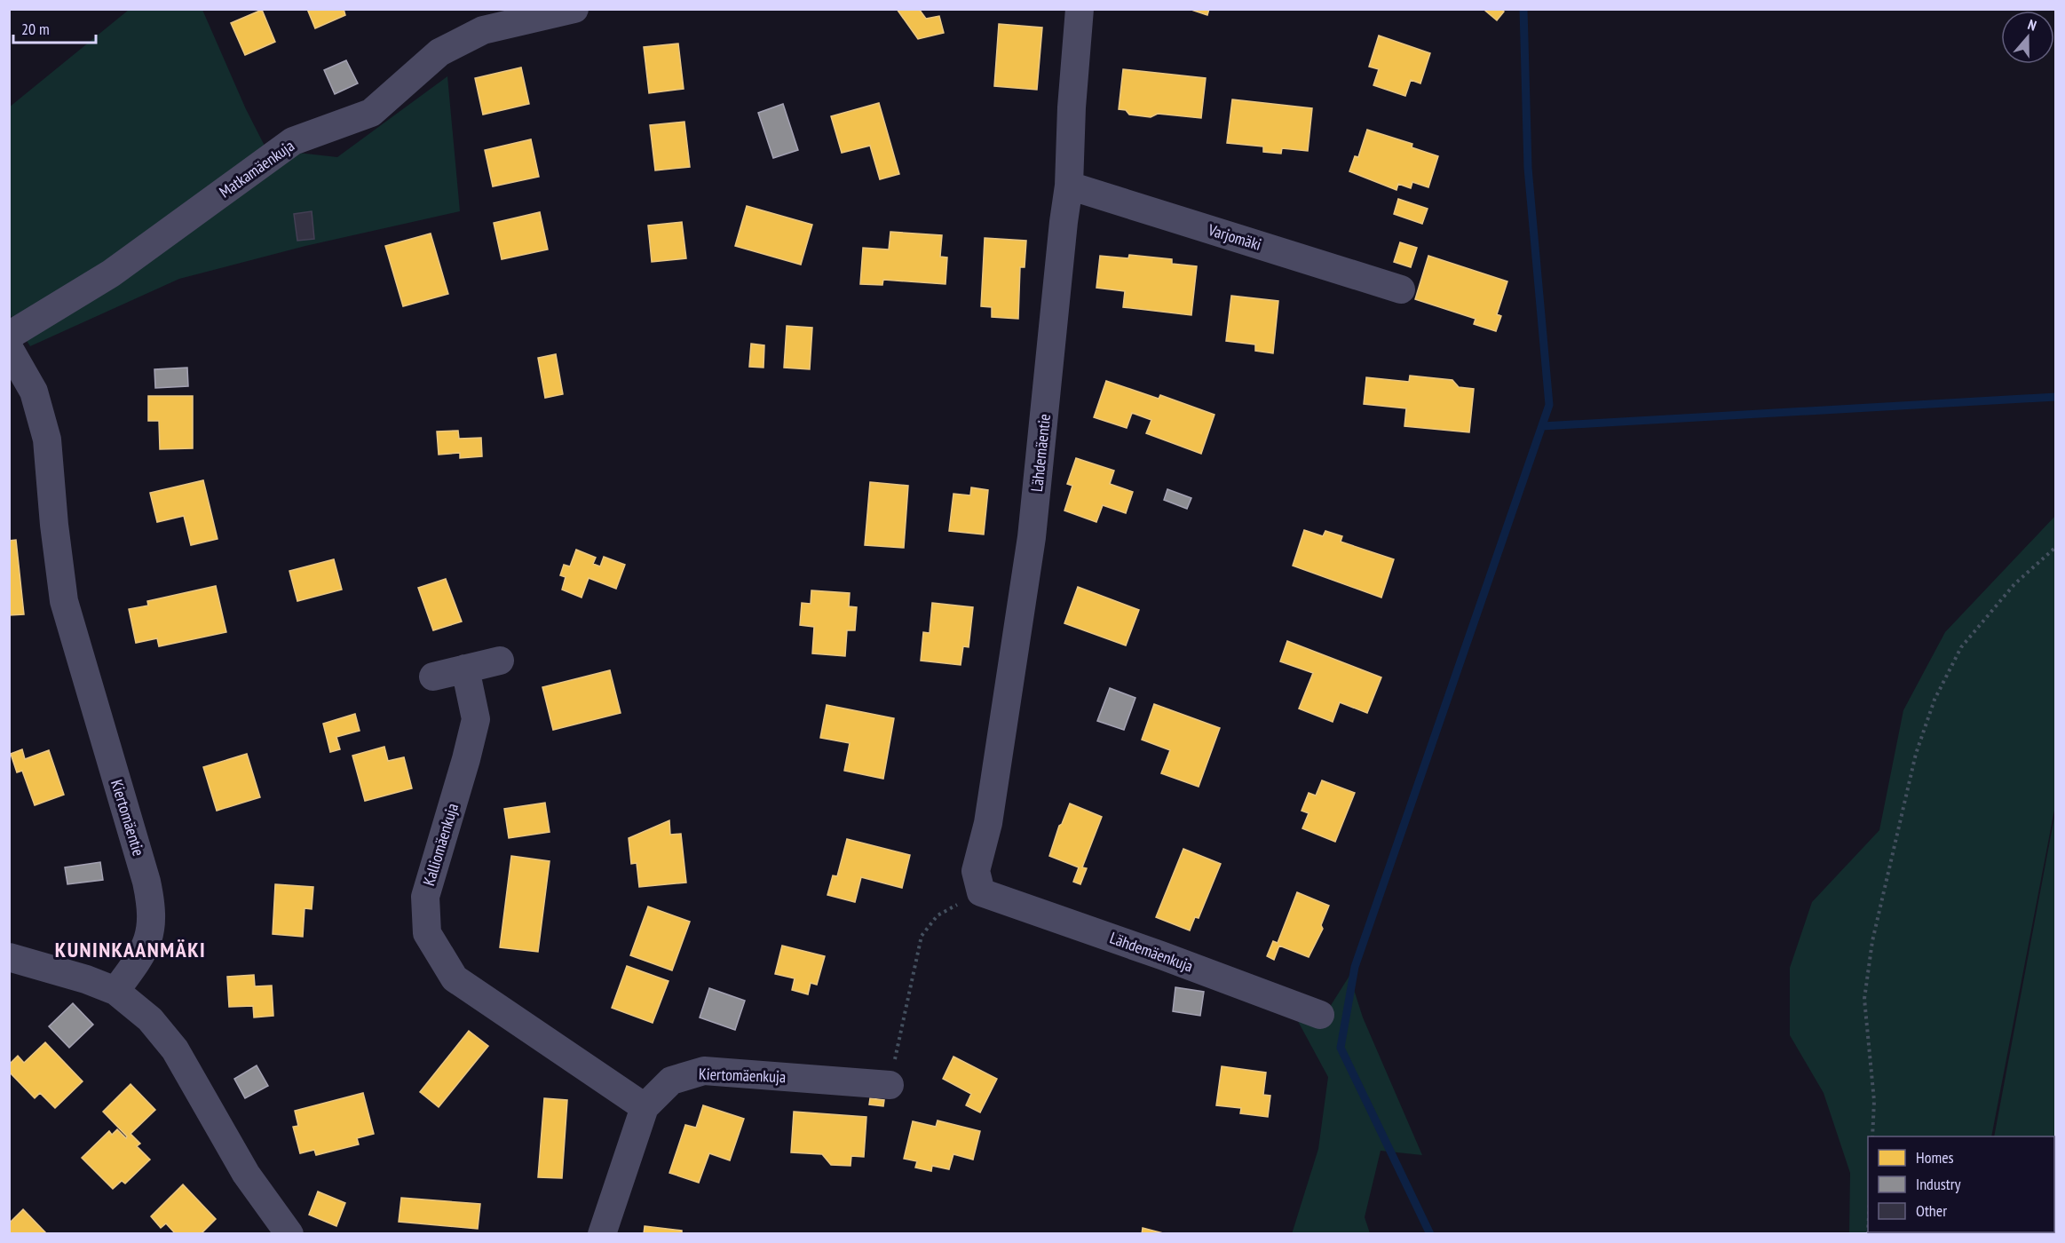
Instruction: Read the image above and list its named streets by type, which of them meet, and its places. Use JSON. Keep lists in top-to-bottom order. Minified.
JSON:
{"streets":{"street":["Matkamäenkuja","Varjomäki","Lähdemäentie","Kiertomäentie","Kalliomäenkuja","Lähdemäenkuja","Kiertomäenkuja"]},"crossings":[["Varjomäki","Lähdemäentie"],["Lähdemäentie","Lähdemäenkuja"],["Kalliomäenkuja","Kiertomäenkuja"]],"districts":["KUNINKAANMÄKI"],"legend":["Homes","Industry","Other"],"scale_bar":"20 m","north":"top"}
